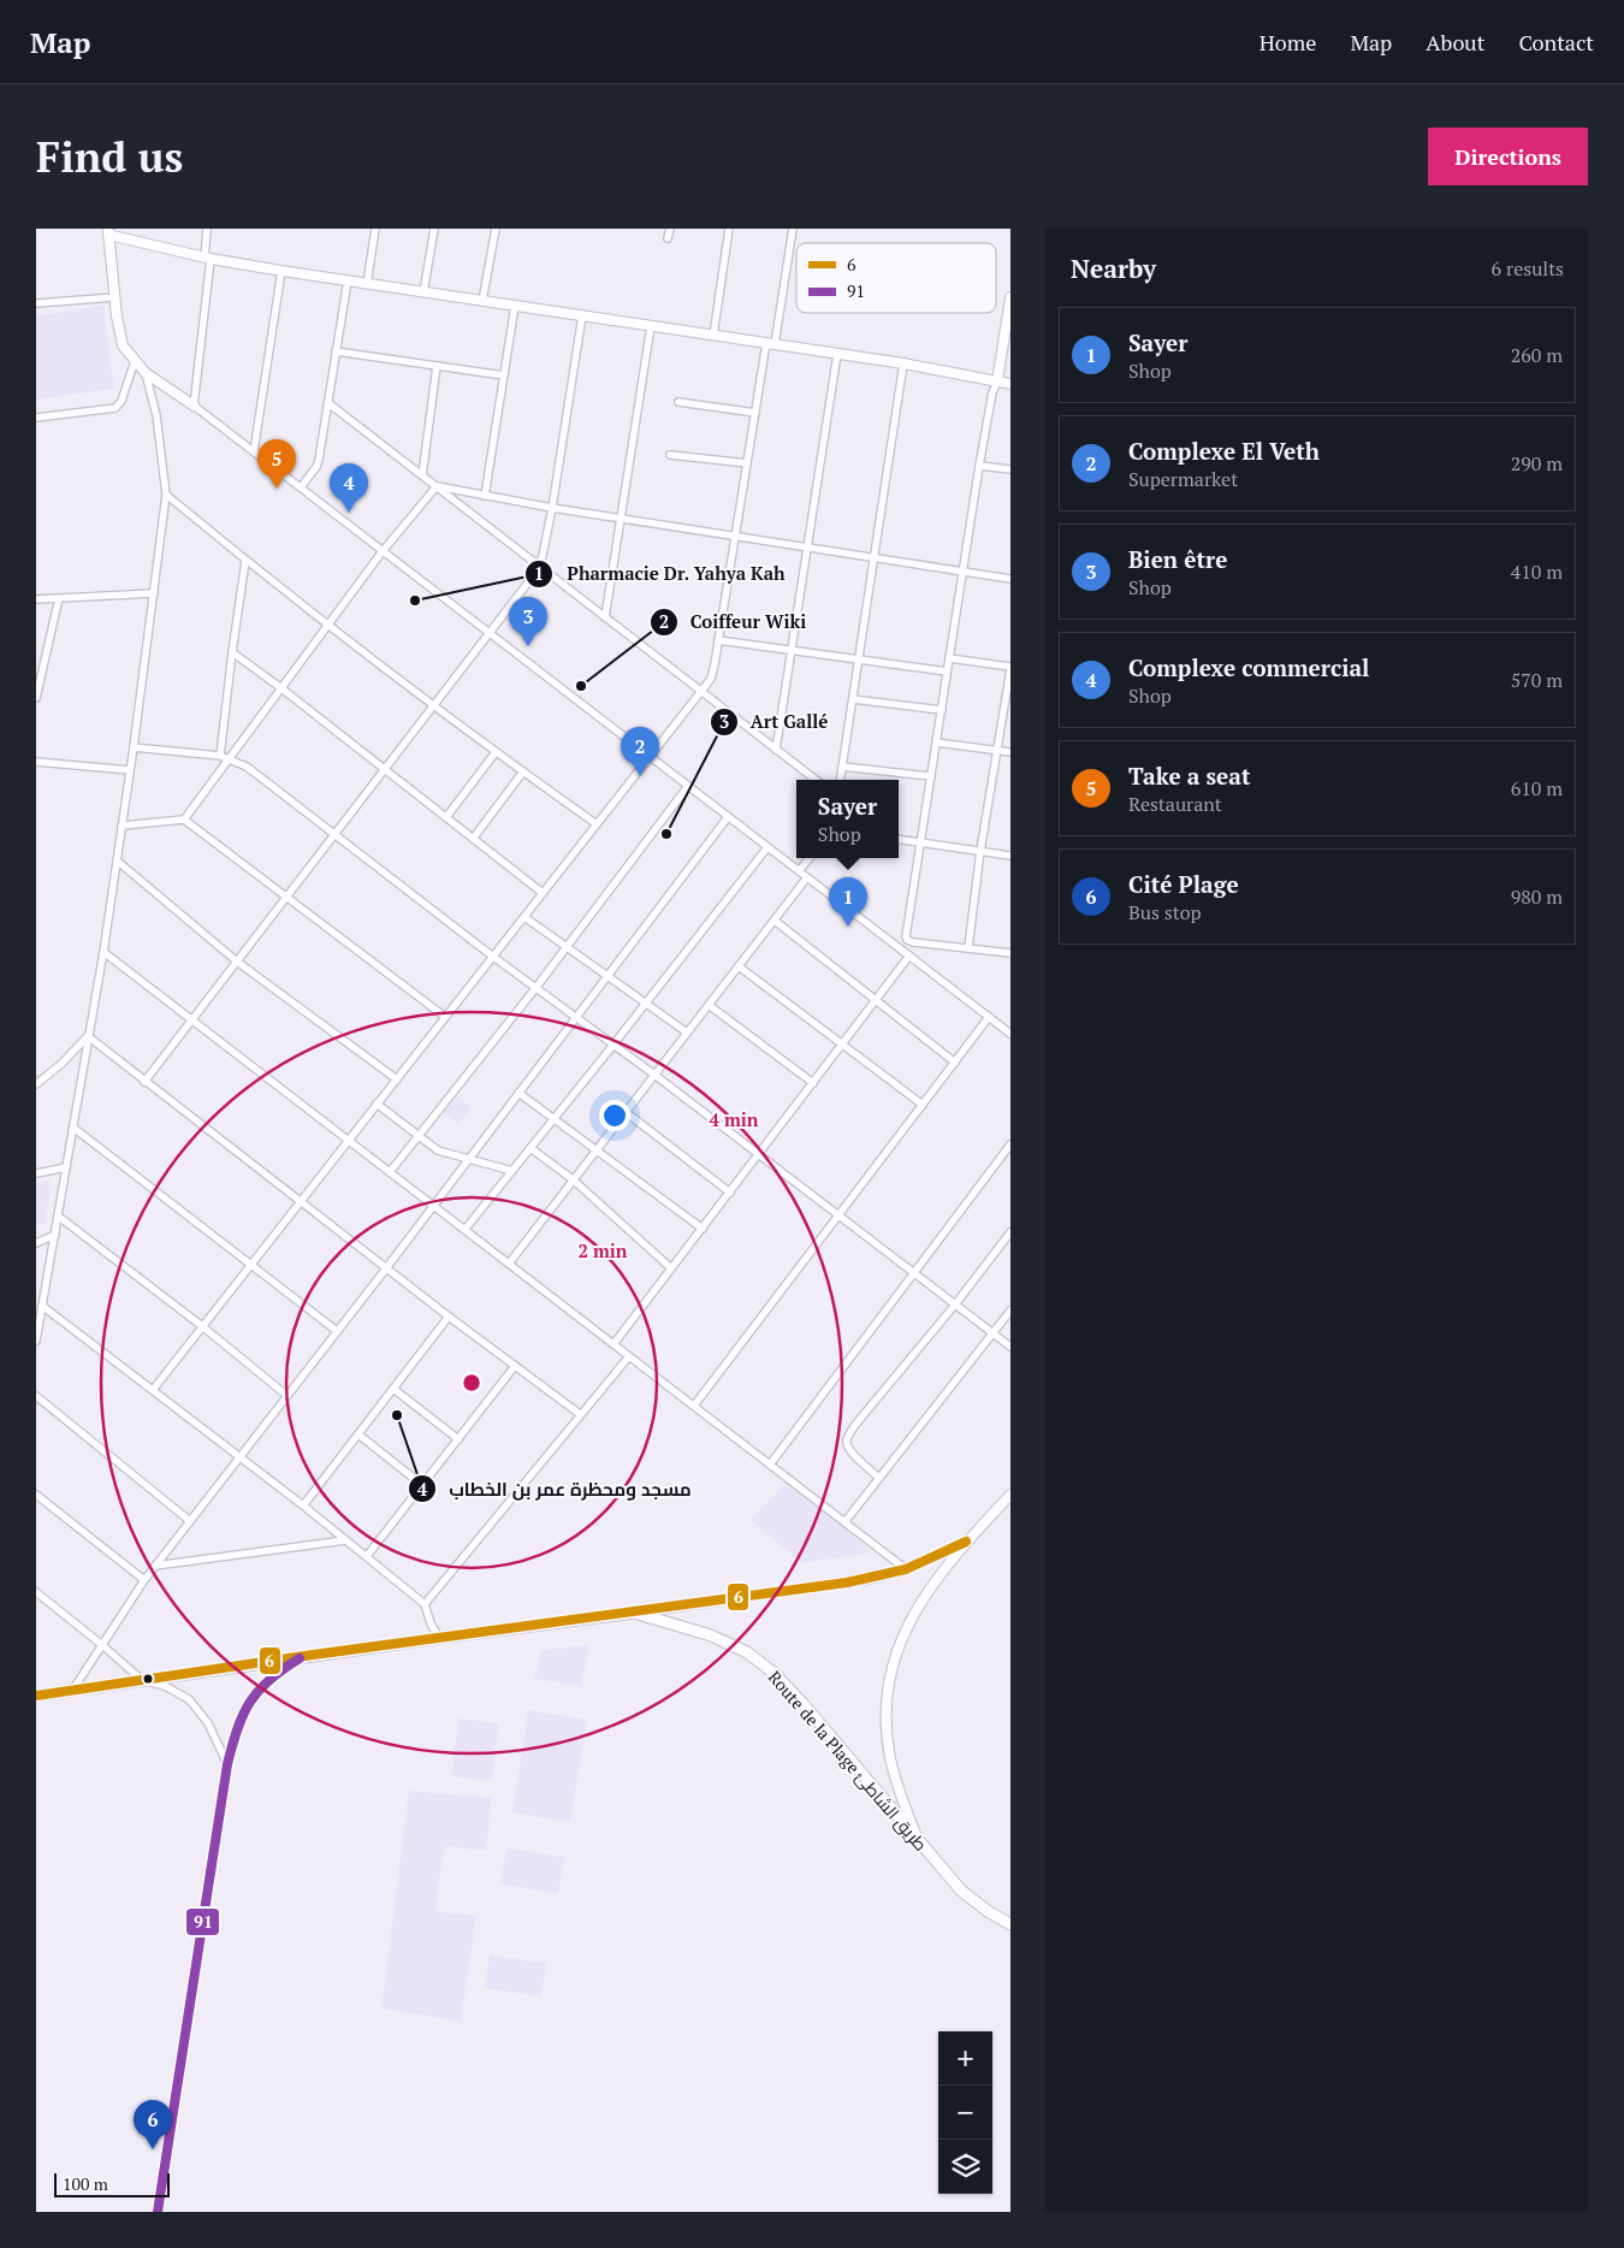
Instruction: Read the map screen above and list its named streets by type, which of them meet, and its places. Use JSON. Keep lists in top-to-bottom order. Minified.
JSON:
{"streets":{"main road":["Route de la Plage طريق الشاطئ"]},"places":["Pharmacie Dr. Yahya Kah","Coiffeur Wiki","Art Gallé","مسجد ومحظرة عمر بن الخطاب"],"lines":["transit line 6","transit line 91"],"legend":["6","91"],"scale_bar":"100 m","page":{"header":"Map","nav":["Home","Map","About","Contact"],"buttons":"Directions","title":"Find us","heading":["Nearby","6 results"],"list":[{"mark":"1","name":"Sayer","note":"Shop","value":"260 m"},{"mark":"2","name":"Complexe El Veth","note":"Supermarket","value":"290 m"},{"mark":"3","name":"Bien être","note":"Shop","value":"410 m"},{"mark":"4","name":"Complexe commercial","note":"Shop","value":"570 m"},{"mark":"5","name":"Take a seat","note":"Restaurant","value":"610 m"},{"mark":"6","name":"Cité Plage","note":"Bus stop","value":"980 m"}],"pins":["5","4","3","2","1","6"],"popup":["Sayer","Shop"],"map_buttons":["+","−"],"scale":"100 m"},"rings":["4 min","2 min"]}
